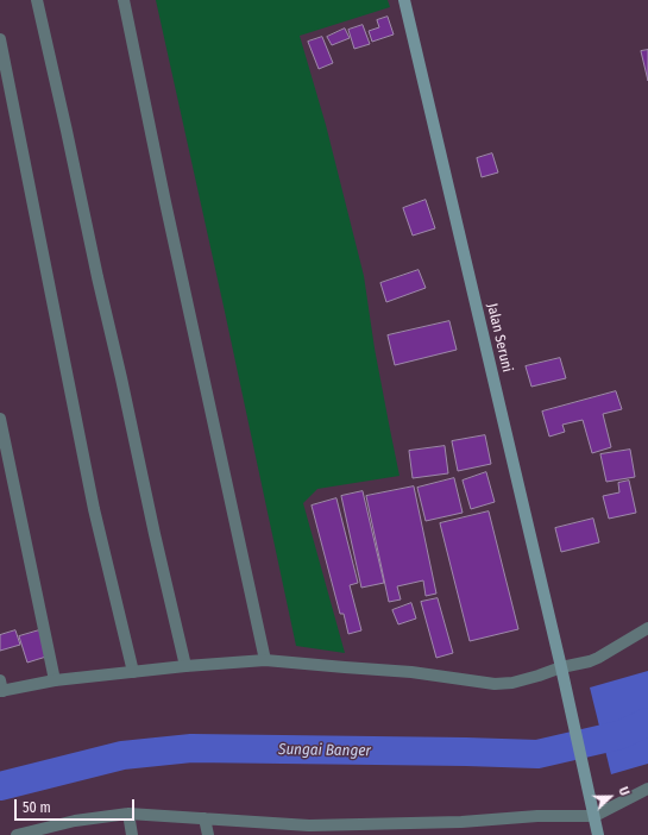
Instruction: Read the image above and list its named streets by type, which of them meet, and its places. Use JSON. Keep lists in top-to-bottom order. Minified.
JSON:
{"streets":{"main road":["Jalan Seruni"]},"water":["Sungai Banger"],"scale_bar":"50 m","north":"right"}
